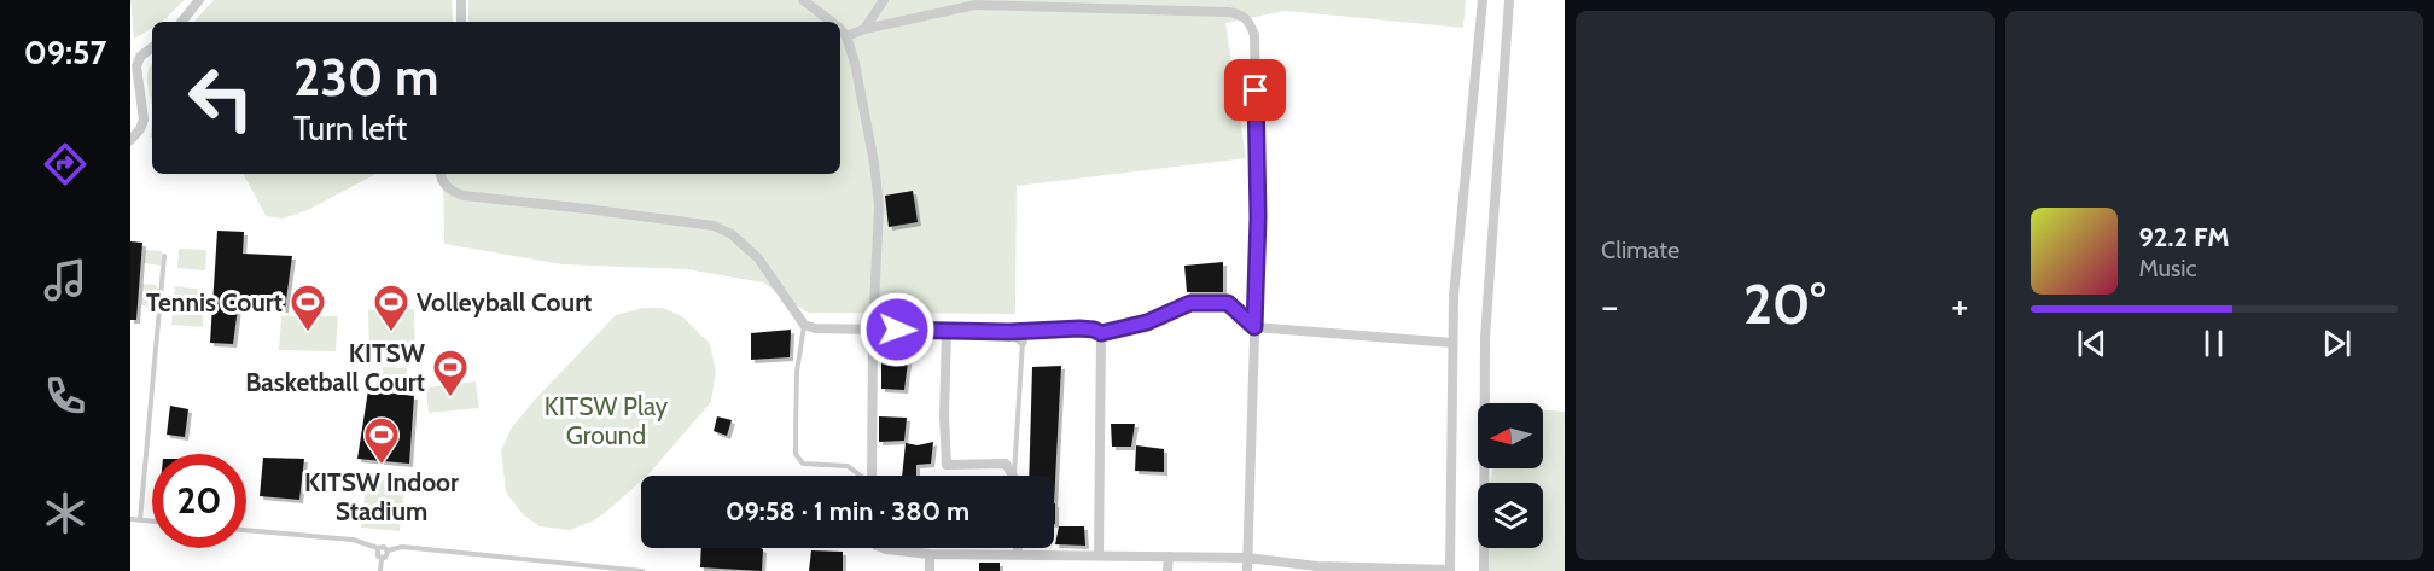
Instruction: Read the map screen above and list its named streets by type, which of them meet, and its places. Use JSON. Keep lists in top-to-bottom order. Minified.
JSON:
{"parks":["KITSW Play Ground"],"places":{"sports":["Tennis Court","Volleyball Court","KITSW Basketball Court","KITSW Indoor Stadium"]},"north":"left","page":{"tabs":"09:57","tile":"Climate","turn":["230 m","Turn left"],"song":["92.2 FM","Music"],"heat":["−","20°","+"],"limit":"20","trip":"09:58 · 1 min · 380 m"}}
